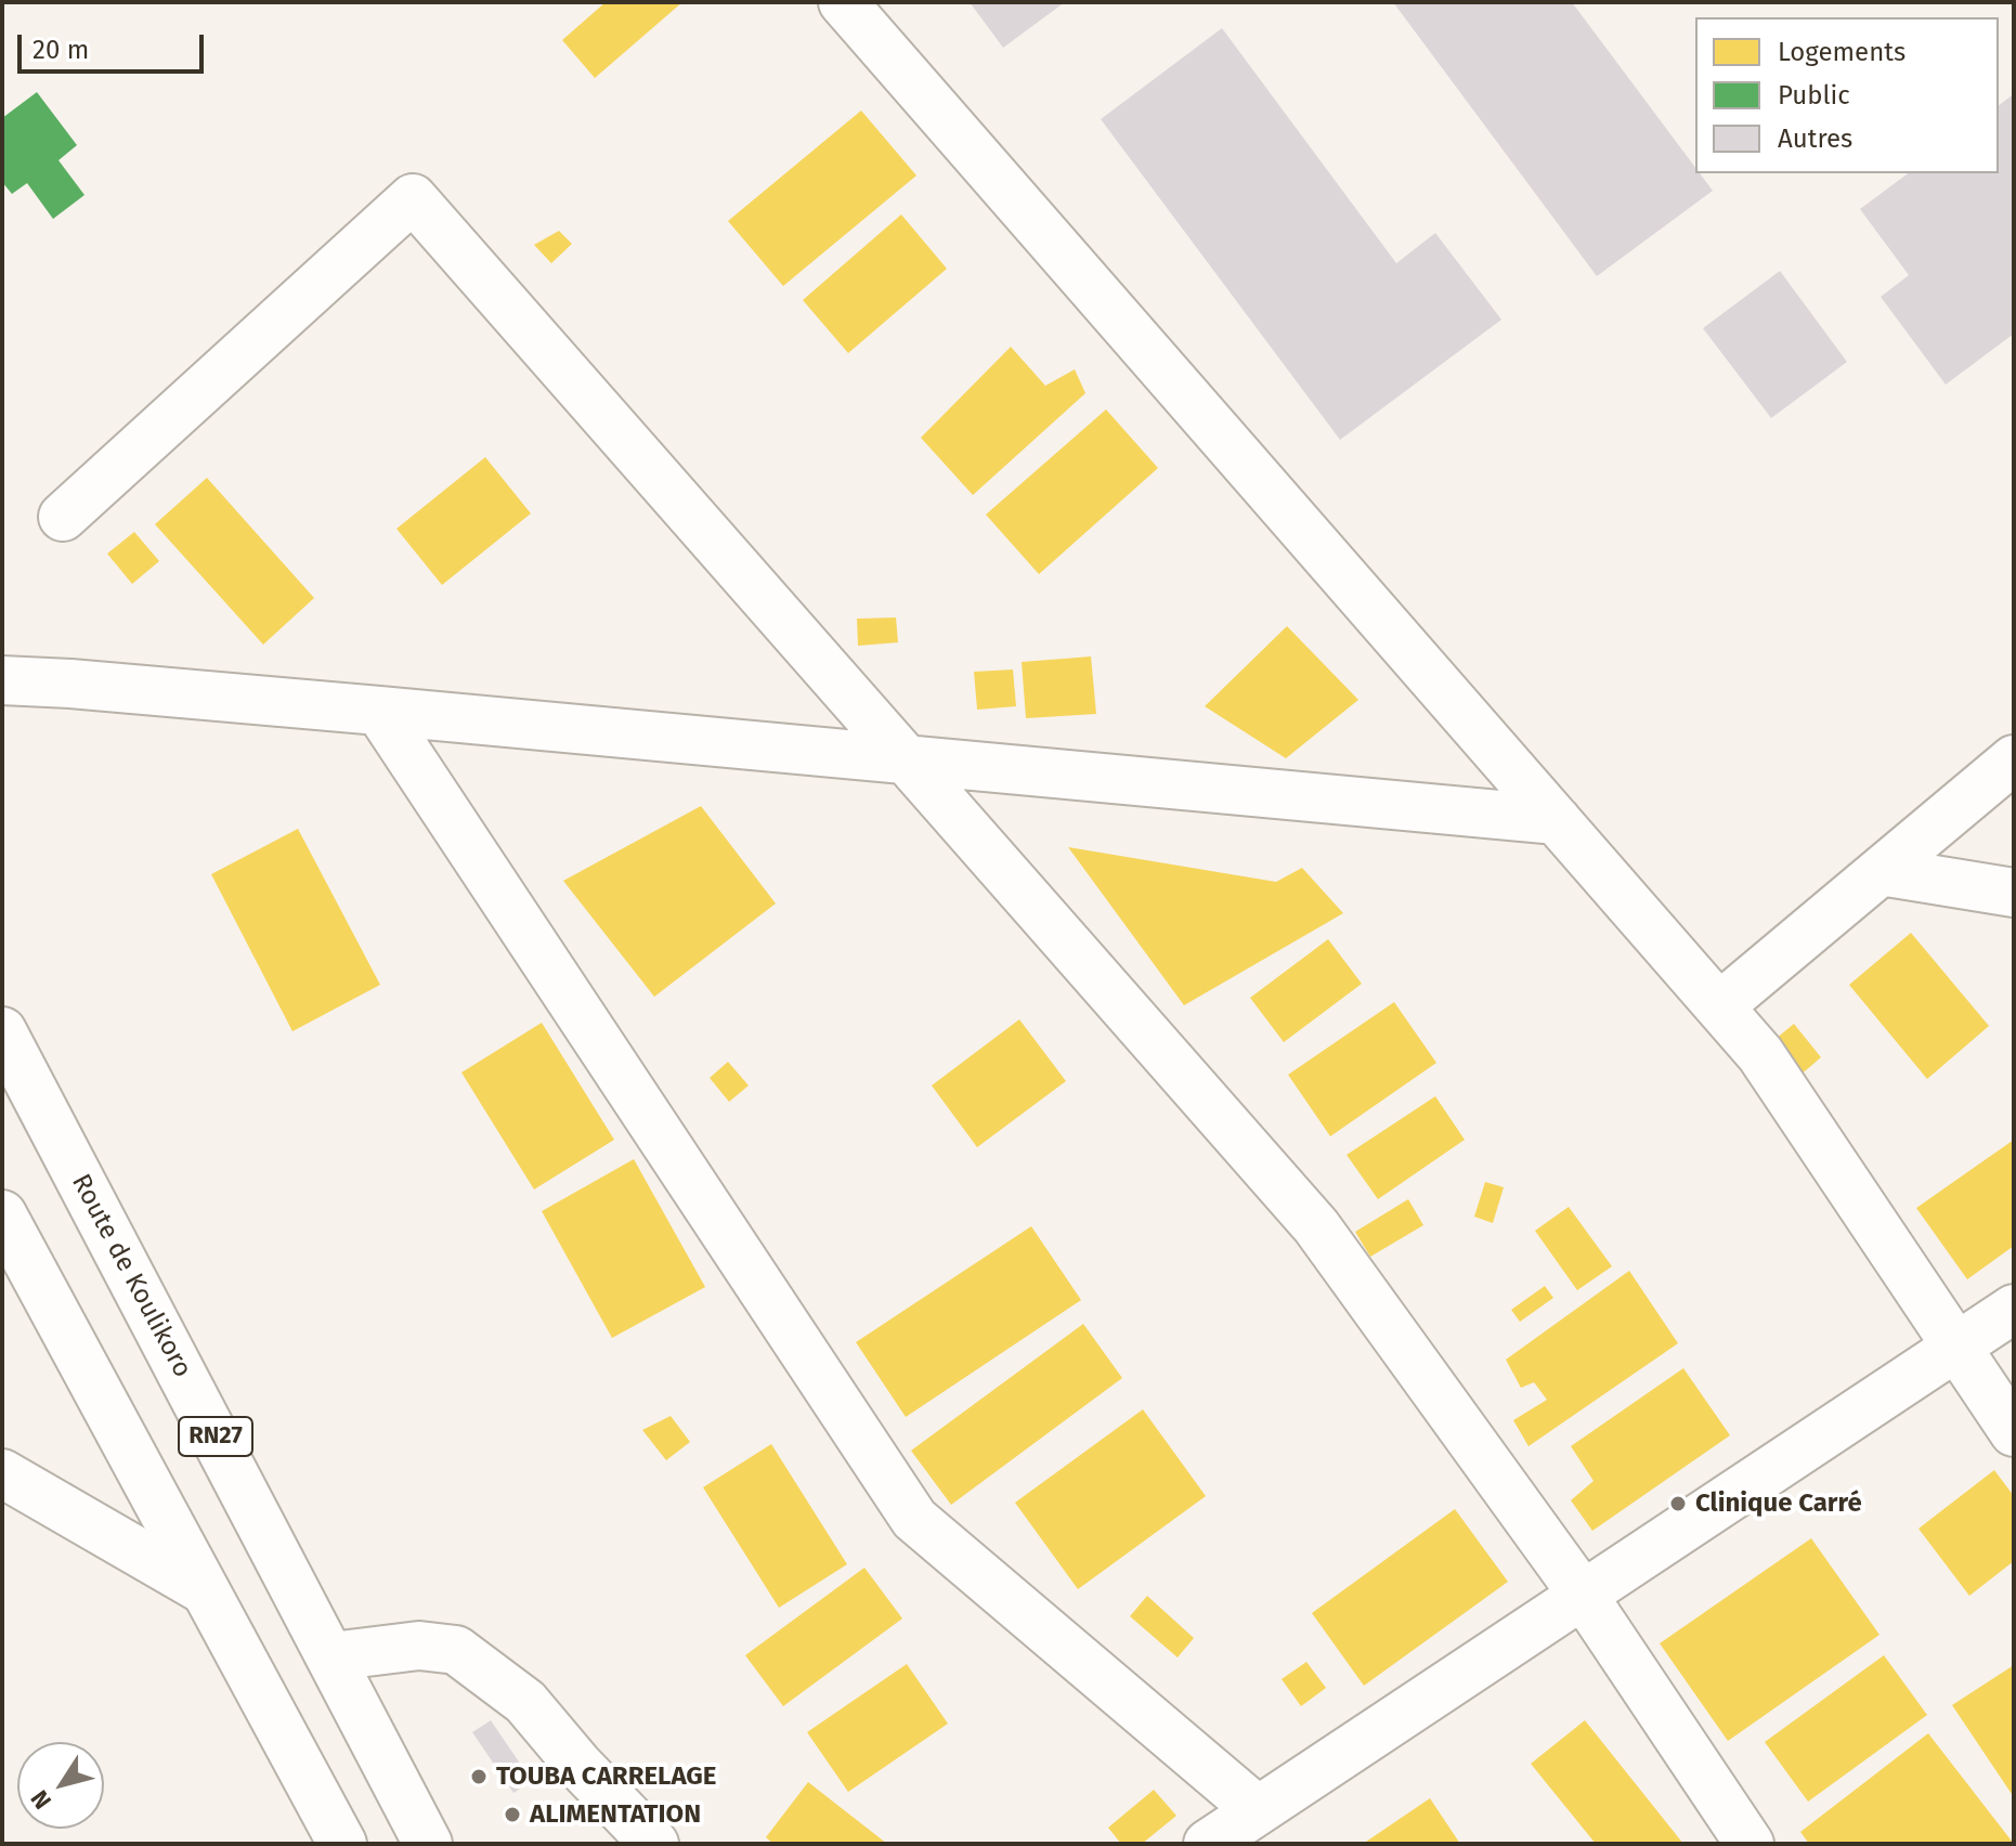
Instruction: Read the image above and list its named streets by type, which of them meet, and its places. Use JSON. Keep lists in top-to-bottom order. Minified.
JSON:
{"streets":{"street":["Route de Koulikoro","RN27"]},"places":["Clinique Carré","TOUBA CARRELAGE","ALIMENTATION"],"legend":["Logements","Public","Autres"],"scale_bar":"20 m","north":"bottom left"}
